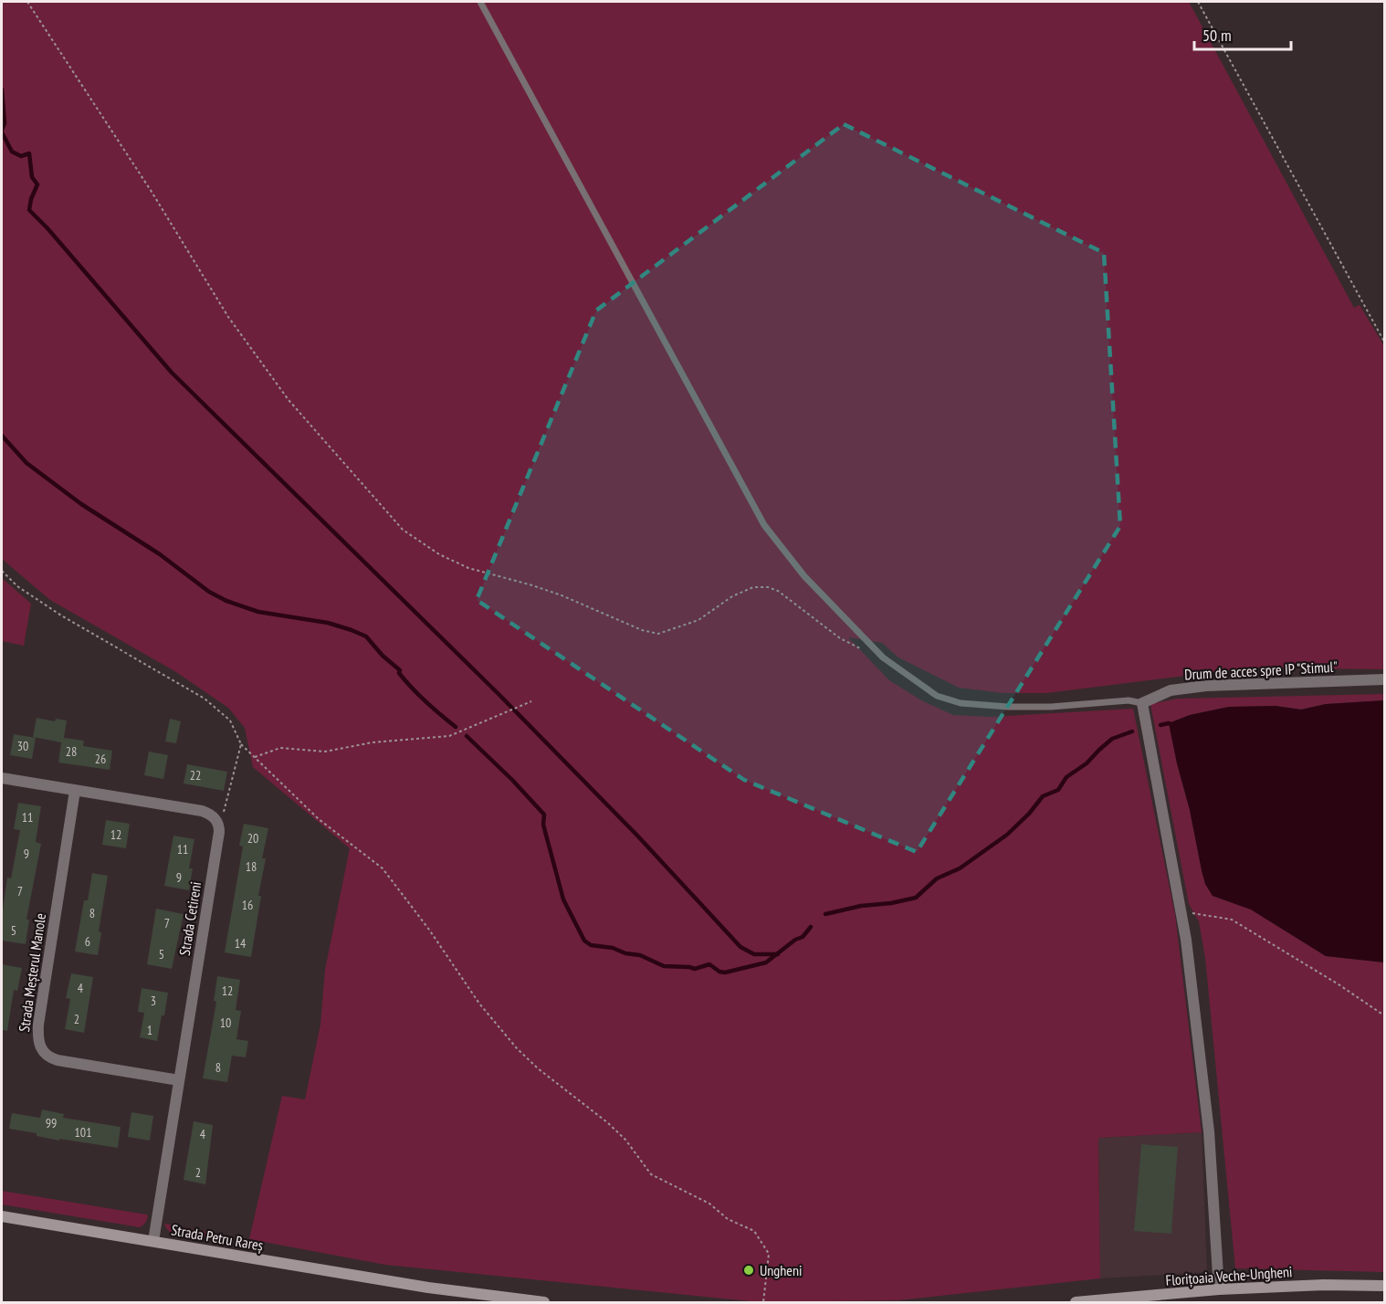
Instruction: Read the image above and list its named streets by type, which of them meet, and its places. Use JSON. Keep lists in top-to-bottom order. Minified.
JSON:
{"streets":{"main road":["Strada Petru Rareș","Florițoaia Veche-Ungheni"],"street":["Drum de acces spre IP \"Stimul\"","Strada Cetireni","Strada Meșterul Manole"]},"crossings":[["Strada Cetireni","Strada Meșterul Manole"],["Strada Cetireni","Strada Petru Rareș"]],"places":["Ungheni"],"house_numbers":["30","28","26","22","11","12","20","11","9","18","9","7","16","8","7","5","6","14","5","4","12","3","2","10","1","8","99","101","4","2"],"scale_bar":"50 m"}
